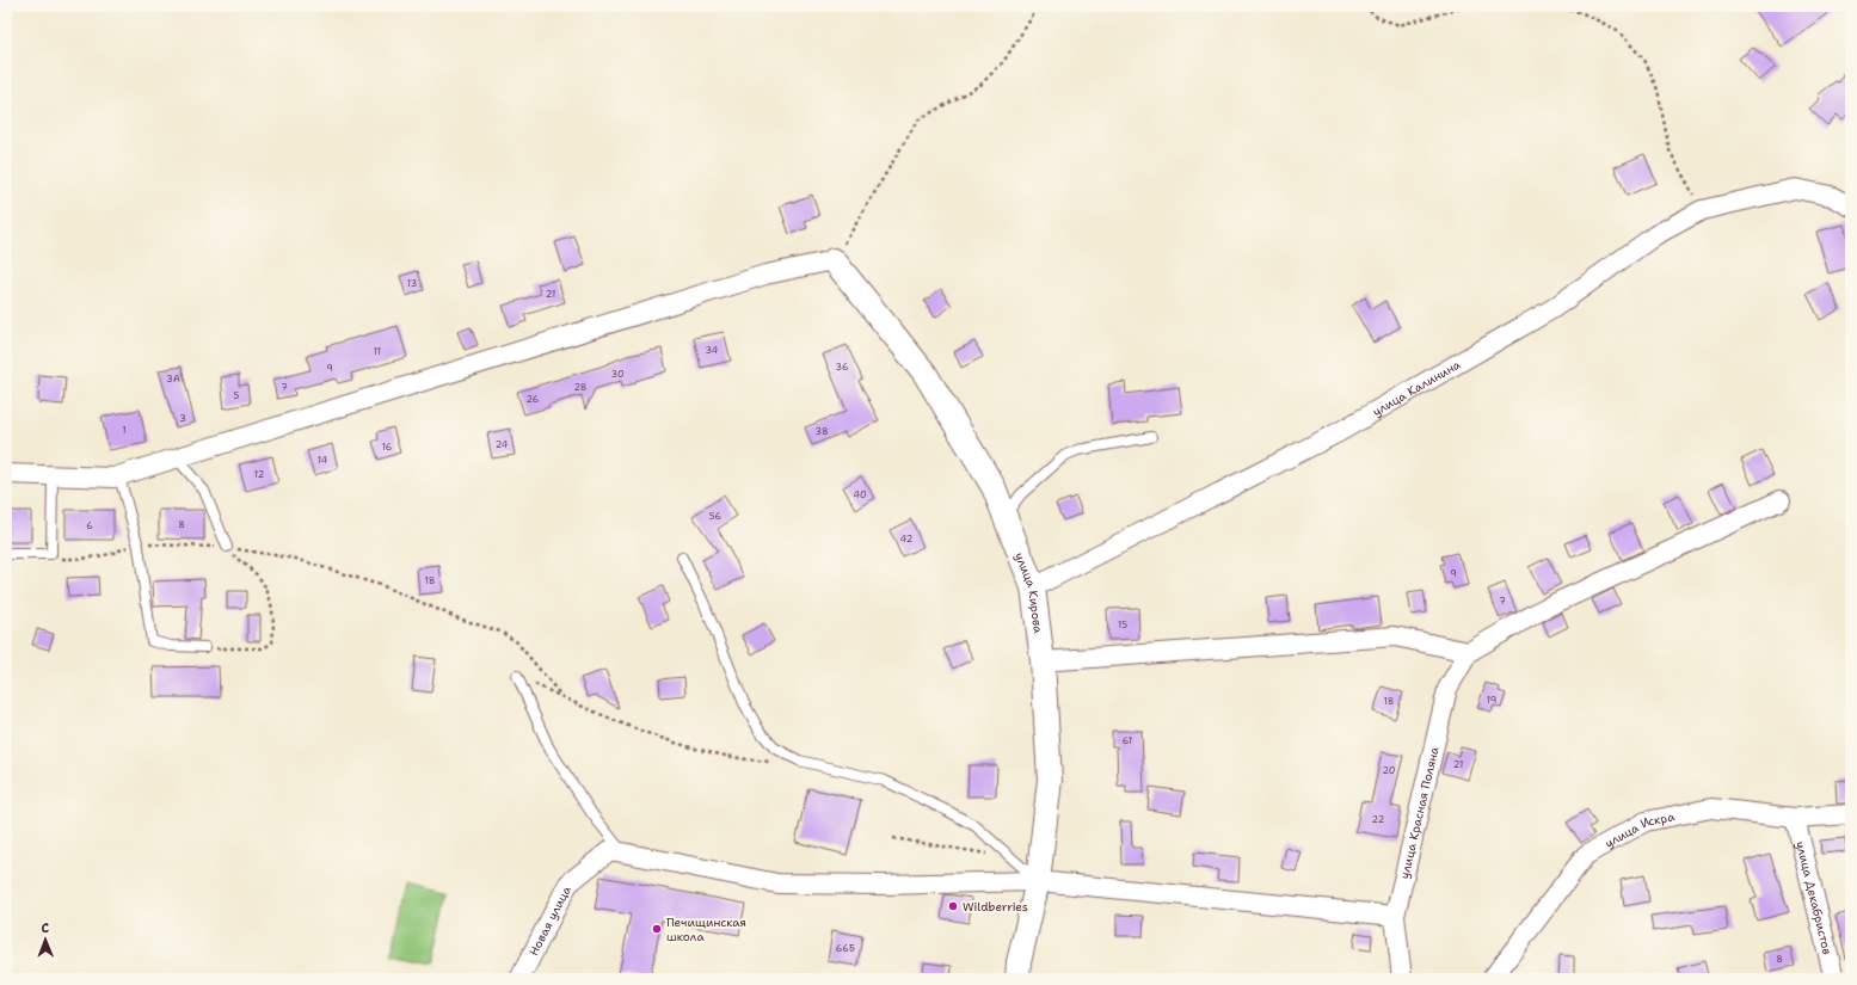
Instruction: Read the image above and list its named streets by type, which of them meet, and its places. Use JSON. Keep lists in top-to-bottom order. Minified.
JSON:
{"streets":{"street":["улица Калинина","улица Кирова","улица Красная Поляна","улица Искра","улица Декабристов","Новая улица"]},"crossings":[["улица Калинина","улица Кирова"],["улица Искра","улица Декабристов"]],"places":["Wildberries","Печищинская школа"],"house_numbers":["13","21","34","11","36","9","30","3А","7","28","5","26","3","1","38","24","16","14","12","40","56","8","6","42","9","18","7","15","19","18","61","21","20","22","66Б","8"],"north":"top"}
